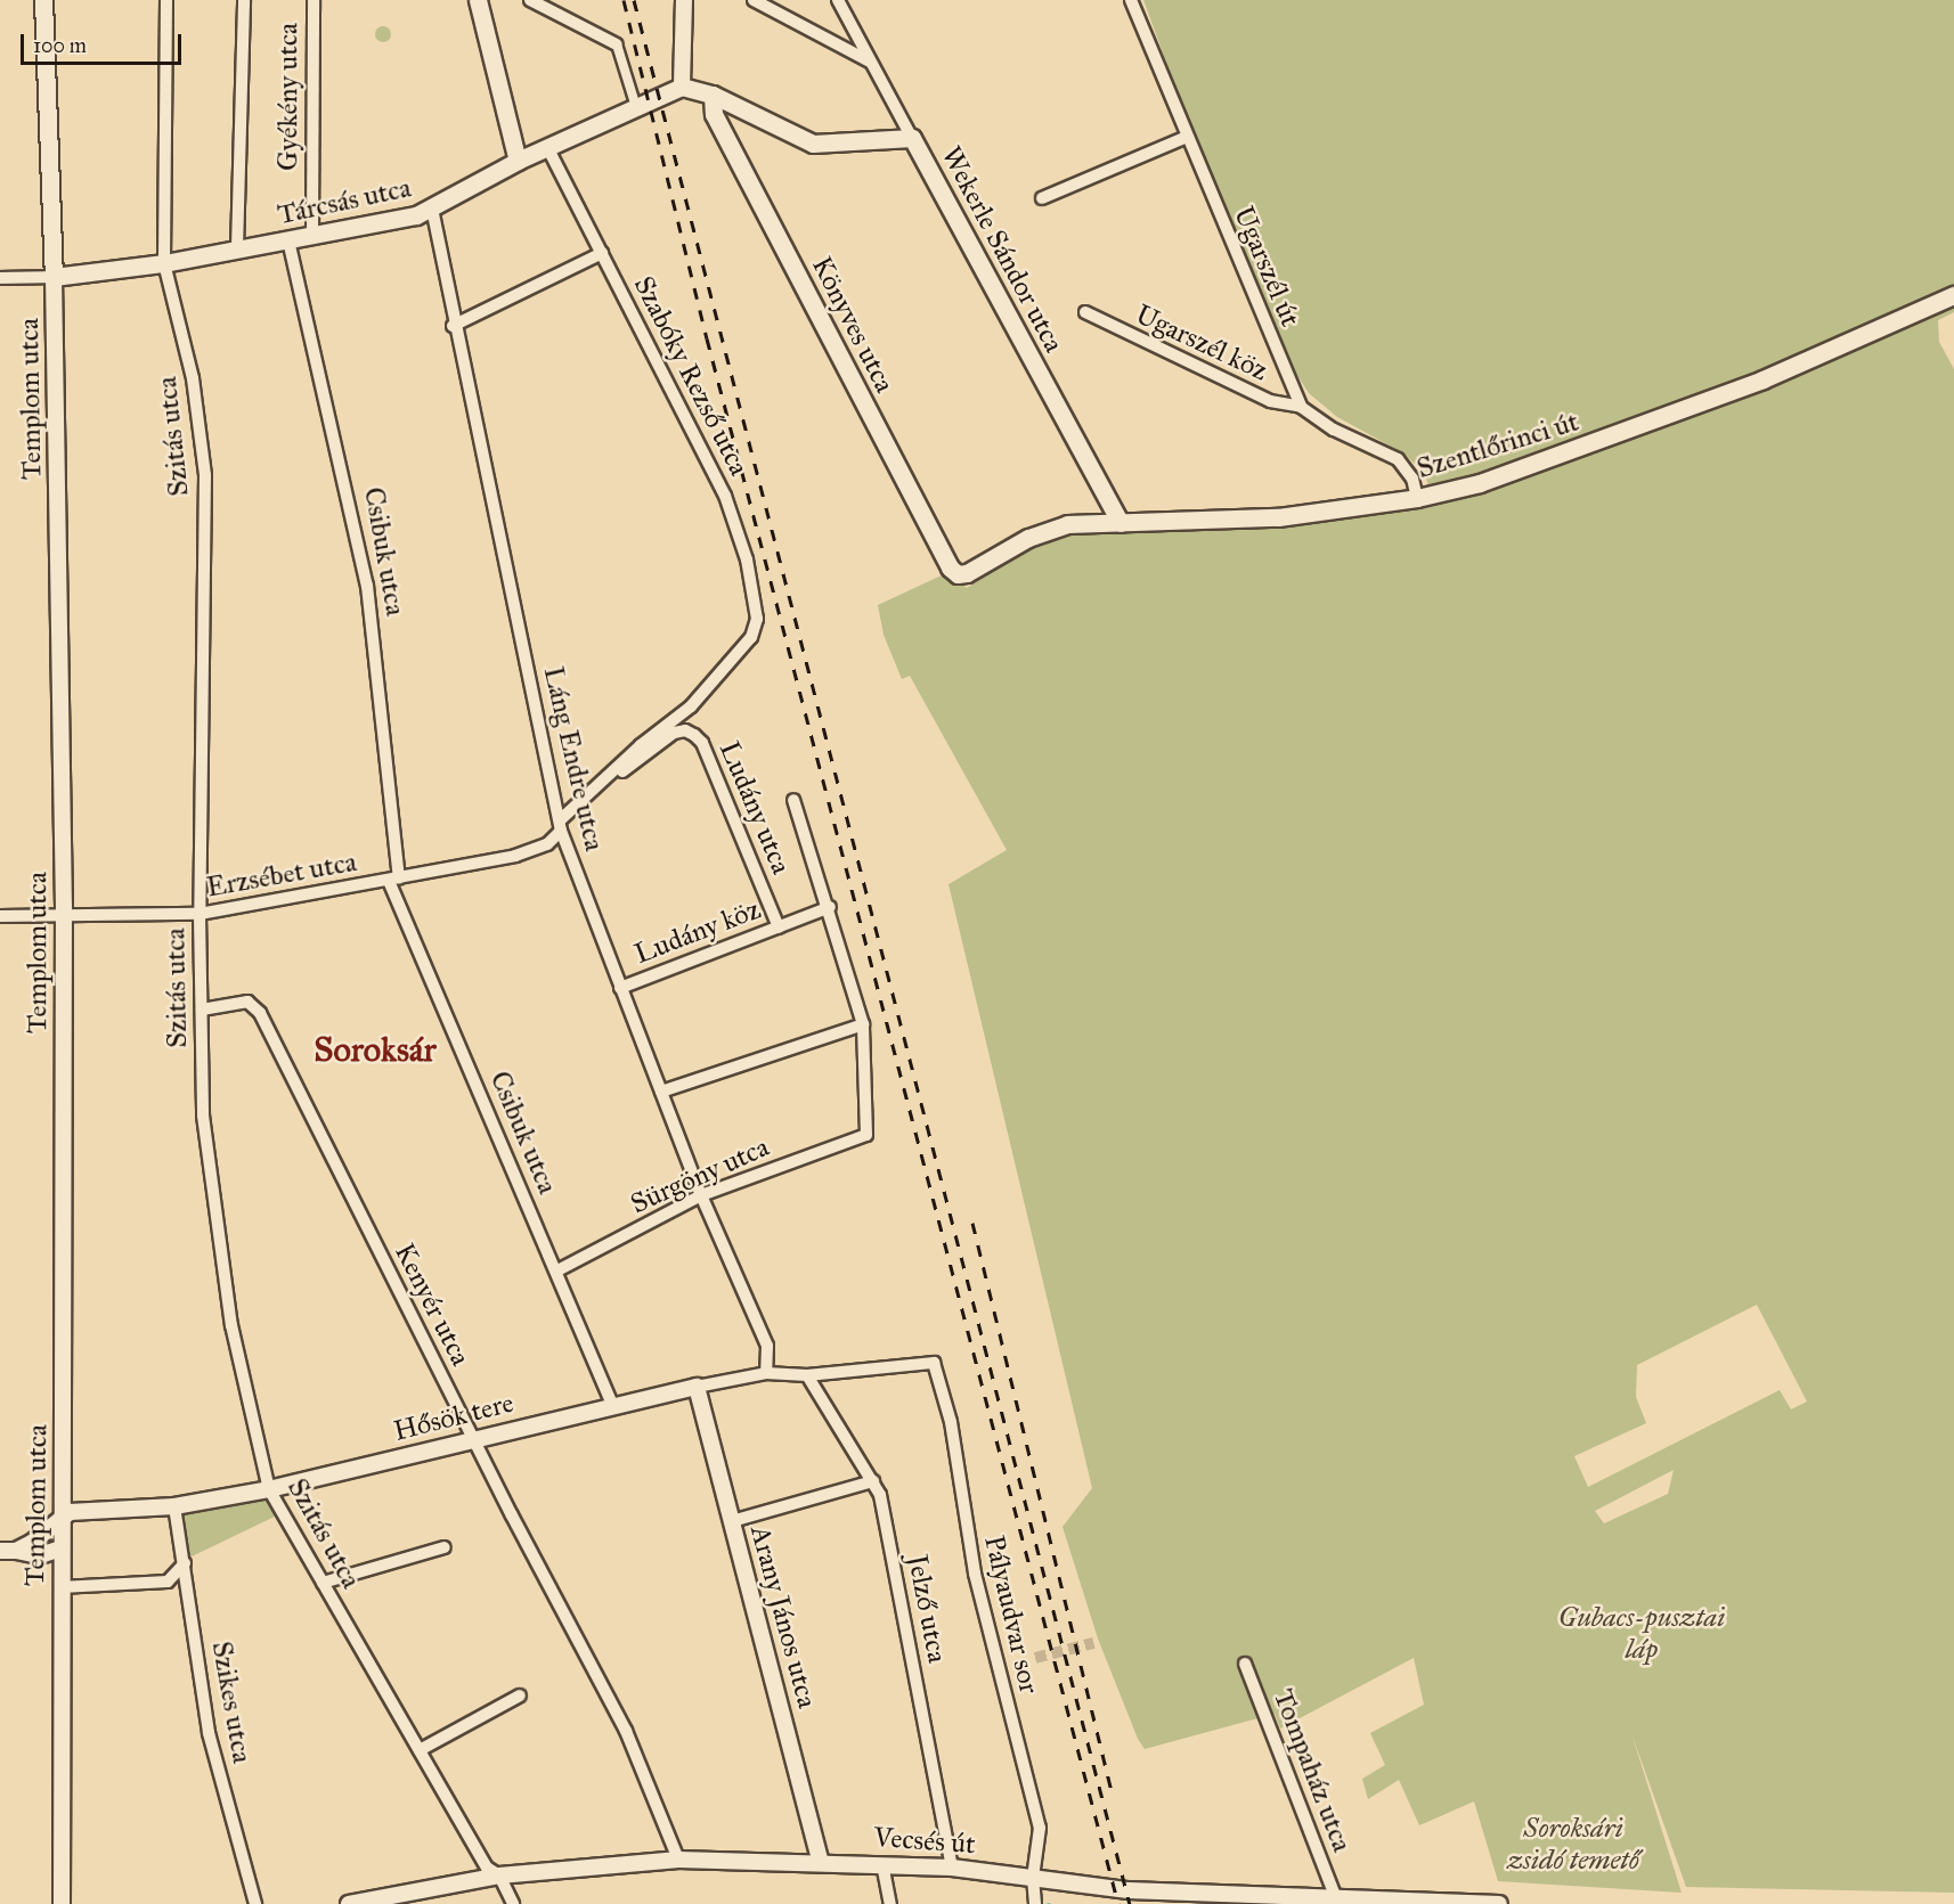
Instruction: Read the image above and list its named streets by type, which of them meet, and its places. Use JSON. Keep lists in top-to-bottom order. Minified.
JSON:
{"streets":{"main road":["Tárcsás utca","Wekerle Sándor utca","Könyves utca","Templom utca","Szentlőrinci út"],"street":["Gyékény utca","Ugarszél út","Ugarszél köz","Szabóky Rezső utca","Szitás utca","Csibuk utca","Láng Endre utca","Ludány utca","Erzsébet utca","Ludány köz","Sürgöny utca","Kenyér utca","Hősök tere","Jelző utca","Pályaudvar sor","Arany János utca","Szikes utca","Tompaház utca","Vecsés út"]},"crossings":[["Gyékény utca","Tárcsás utca"],["Tárcsás utca","Szabóky Rezső utca"],["Tárcsás utca","Templom utca"],["Tárcsás utca","Szitás utca"],["Tárcsás utca","Csibuk utca"],["Tárcsás utca","Láng Endre utca"],["Wekerle Sándor utca","Szentlőrinci út"],["Ugarszél út","Ugarszél köz"],["Könyves utca","Szentlőrinci út"],["Szabóky Rezső utca","Erzsébet utca"],["Templom utca","Erzsébet utca"],["Templom utca","Hősök tere"],["Szitás utca","Erzsébet utca"],["Szitás utca","Kenyér utca"],["Szitás utca","Hősök tere"],["Szitás utca","Vecsés út"],["Csibuk utca","Erzsébet utca"],["Csibuk utca","Sürgöny utca"],["Csibuk utca","Hősök tere"],["Láng Endre utca","Erzsébet utca"],["Láng Endre utca","Ludány köz"],["Láng Endre utca","Sürgöny utca"],["Láng Endre utca","Hősök tere"],["Ludány utca","Erzsébet utca"],["Ludány utca","Ludány köz"],["Kenyér utca","Hősök tere"],["Kenyér utca","Vecsés út"],["Hősök tere","Jelző utca"],["Hősök tere","Pályaudvar sor"],["Hősök tere","Arany János utca"],["Hősök tere","Szikes utca"],["Jelző utca","Vecsés út"],["Pályaudvar sor","Vecsés út"],["Arany János utca","Vecsés út"],["Tompaház utca","Vecsés út"]],"districts":["Soroksár"],"parks":["Gubacs-pusztai láp","Soroksári zsidó temető"],"scale_bar":"100 m"}
